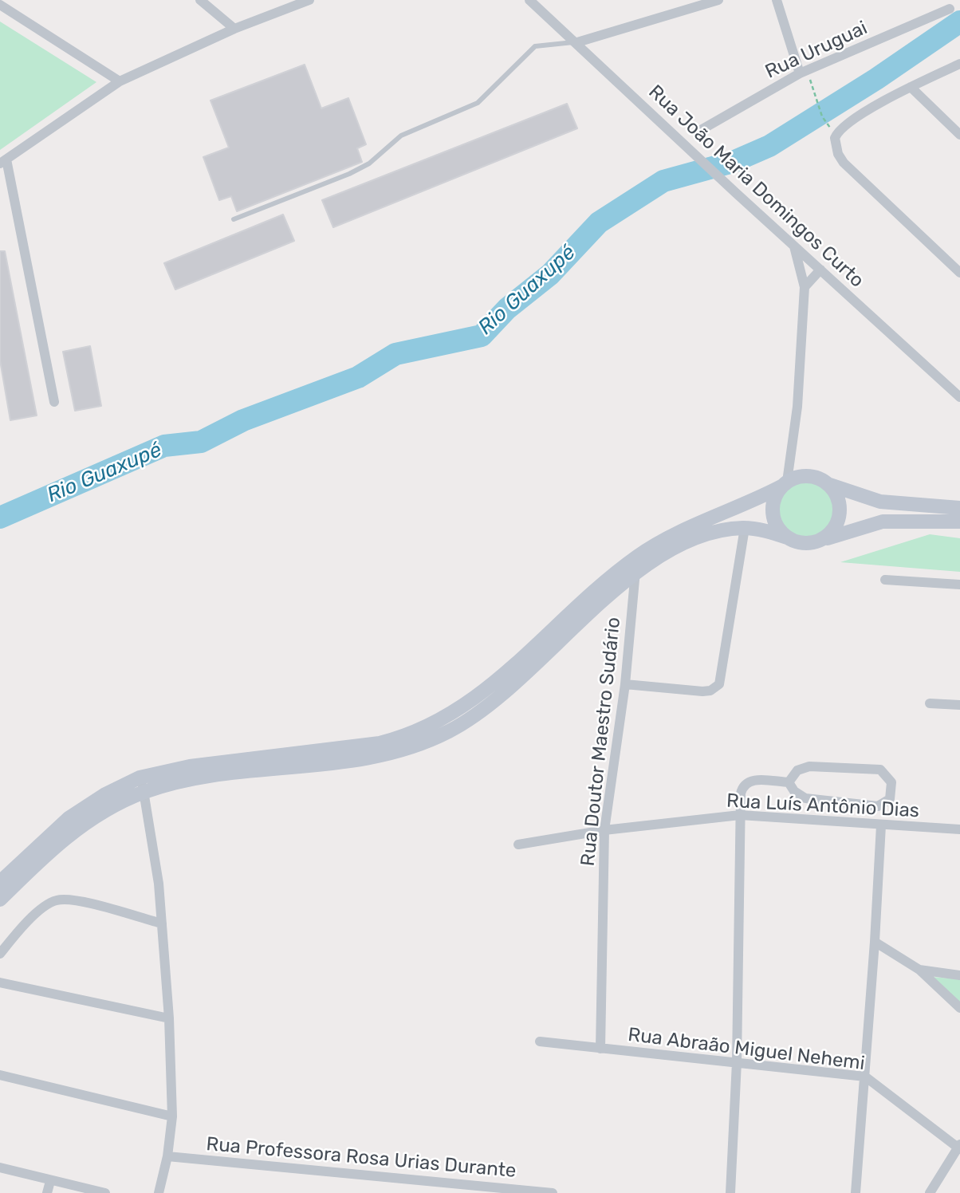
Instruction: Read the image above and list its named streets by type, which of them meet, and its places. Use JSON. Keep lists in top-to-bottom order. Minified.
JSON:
{"streets":{"street":["Rua Uruguai","Rua João Maria Domingos Curto","Rua Doutor Maestro Sudário","Rua Luís Antônio Dias","Rua Abraão Miguel Nehemi","Rua Professora Rosa Urias Durante"]},"crossings":[["Rua Doutor Maestro Sudário","Rua Luís Antônio Dias"],["Rua Doutor Maestro Sudário","Rua Abraão Miguel Nehemi"]],"water":["Rio Guaxupé"]}
